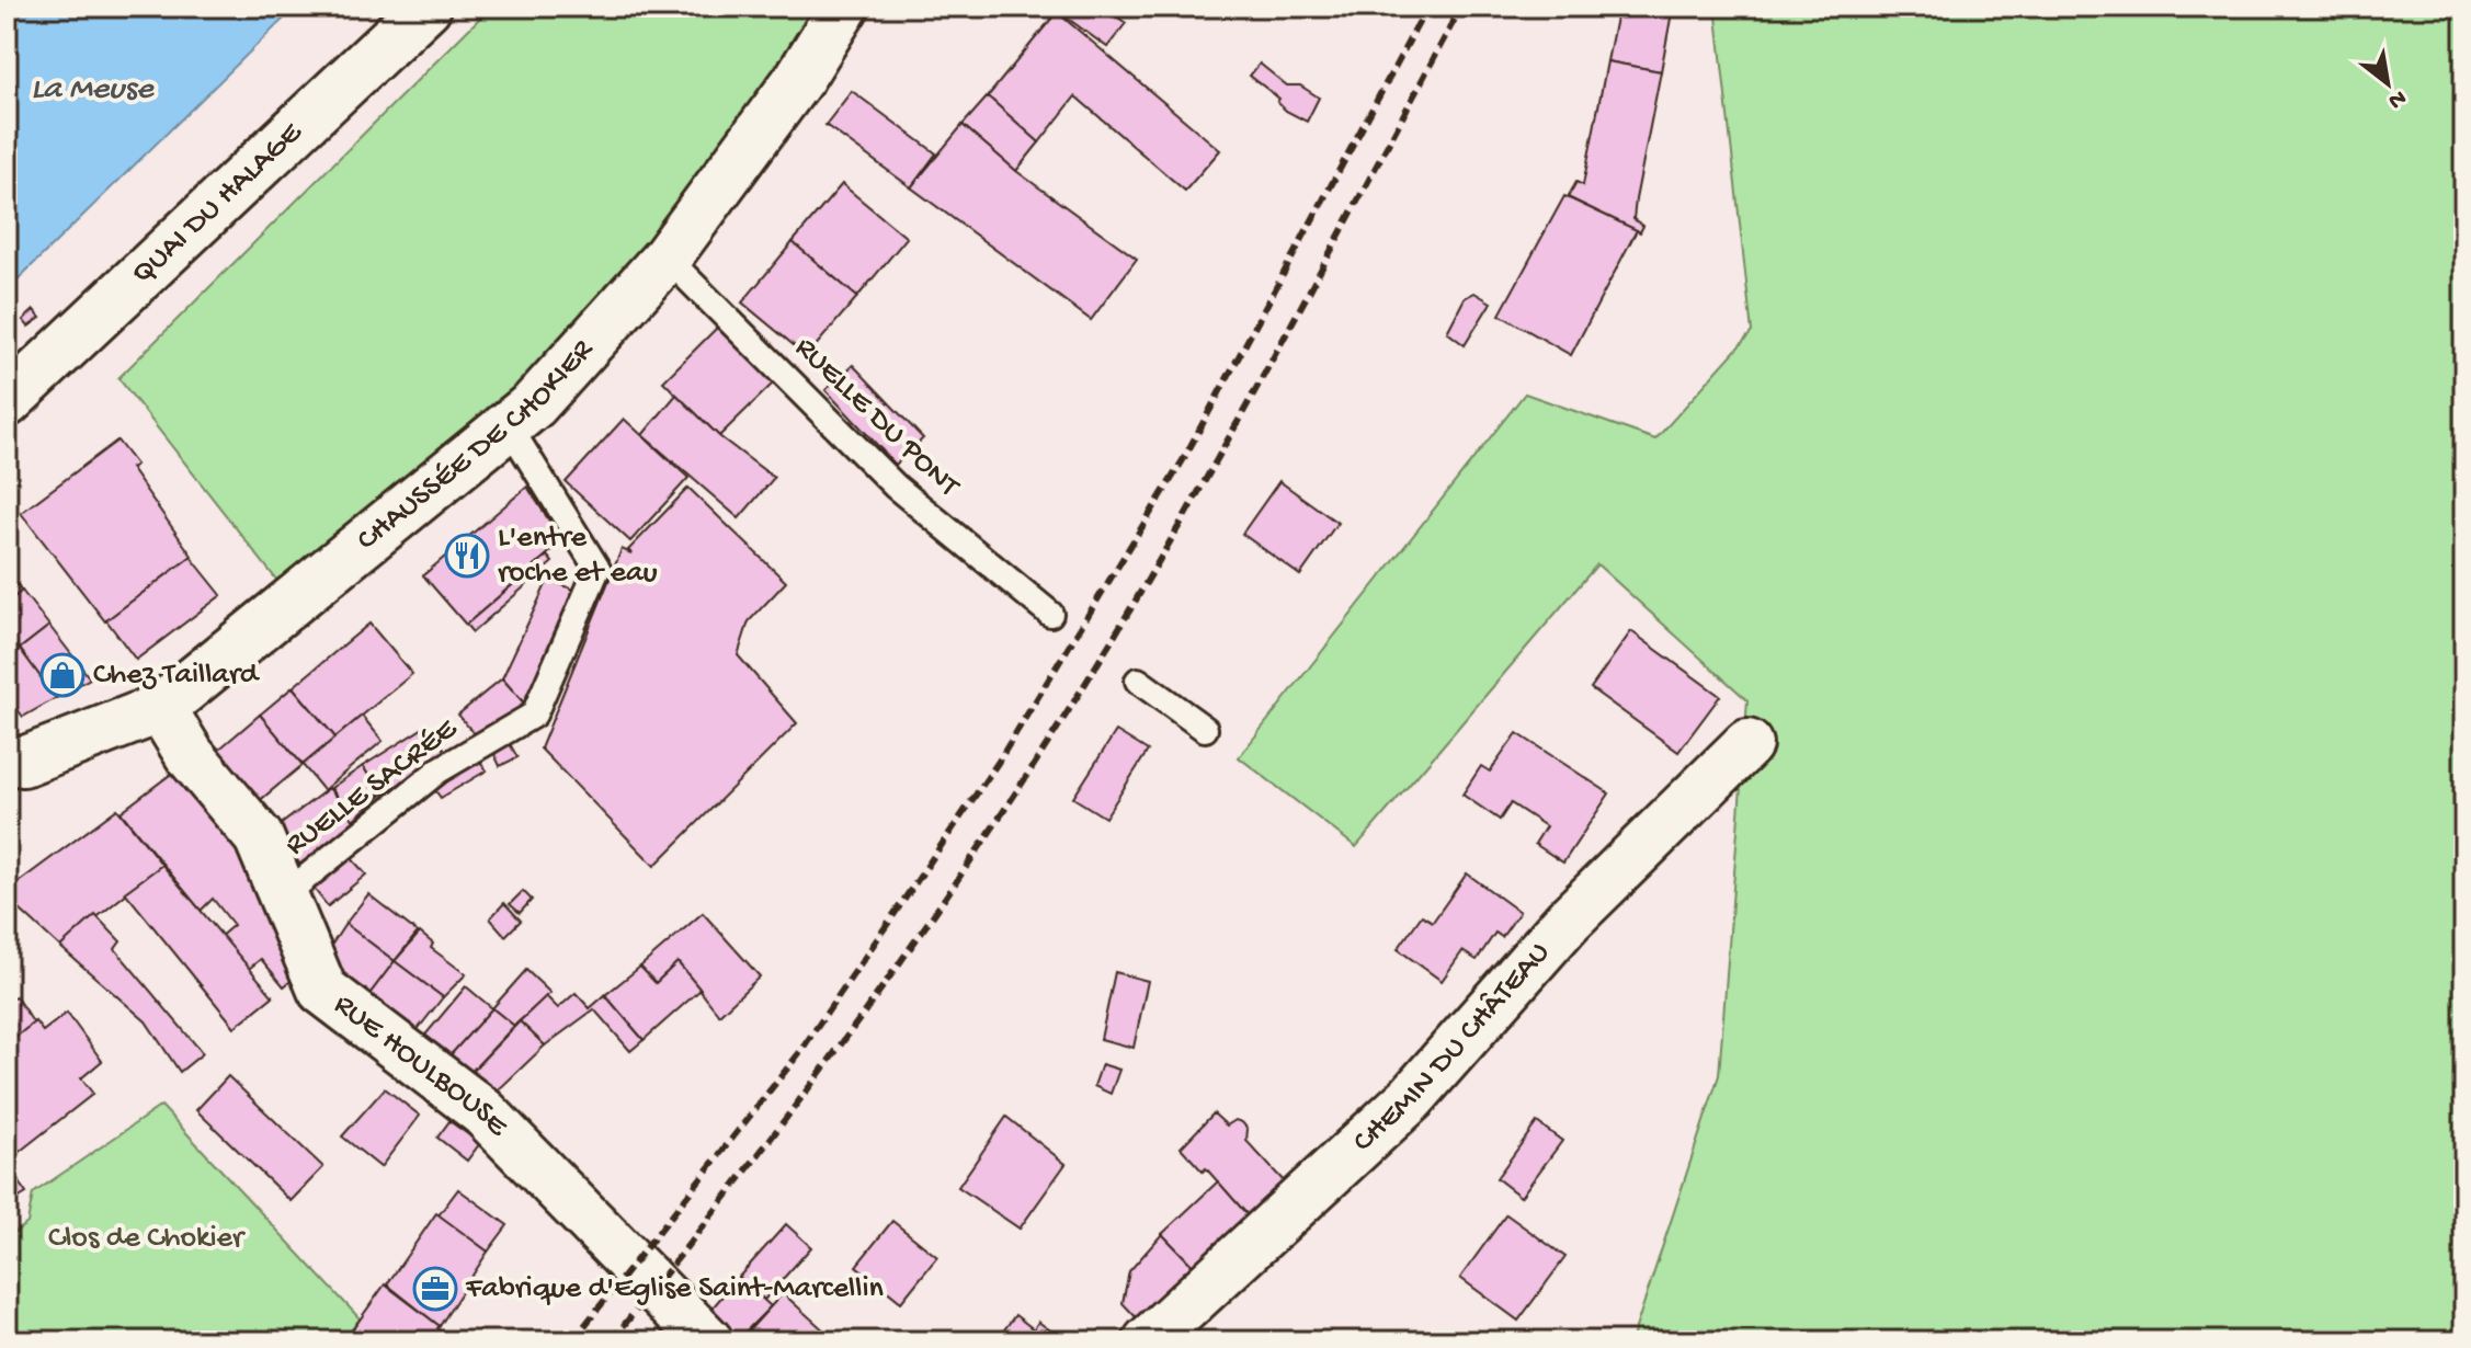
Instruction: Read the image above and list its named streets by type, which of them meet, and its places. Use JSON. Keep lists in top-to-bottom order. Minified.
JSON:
{"streets":{"street":["QUAI DU HALAGE","CHAUSSÉE DE CHOKIER","CHEMIN DU CHÂTEAU","RUE HOULBOUSE"],"lane":["RUELLE DU PONT","RUELLE SACRÉE"]},"crossings":[["RUELLE DU PONT","CHAUSSÉE DE CHOKIER"],["CHAUSSÉE DE CHOKIER","RUELLE SACRÉE"],["CHAUSSÉE DE CHOKIER","RUE HOULBOUSE"],["RUELLE SACRÉE","RUE HOULBOUSE"]],"water":["La Meuse"],"parks":["Clos de Chokier"],"places":{"restaurant":["L'entre roche et eau"],"shop":["Chez Taillard"],"office":["Fabrique d'Eglise Saint-Marcellin"]},"north":"bottom right"}
